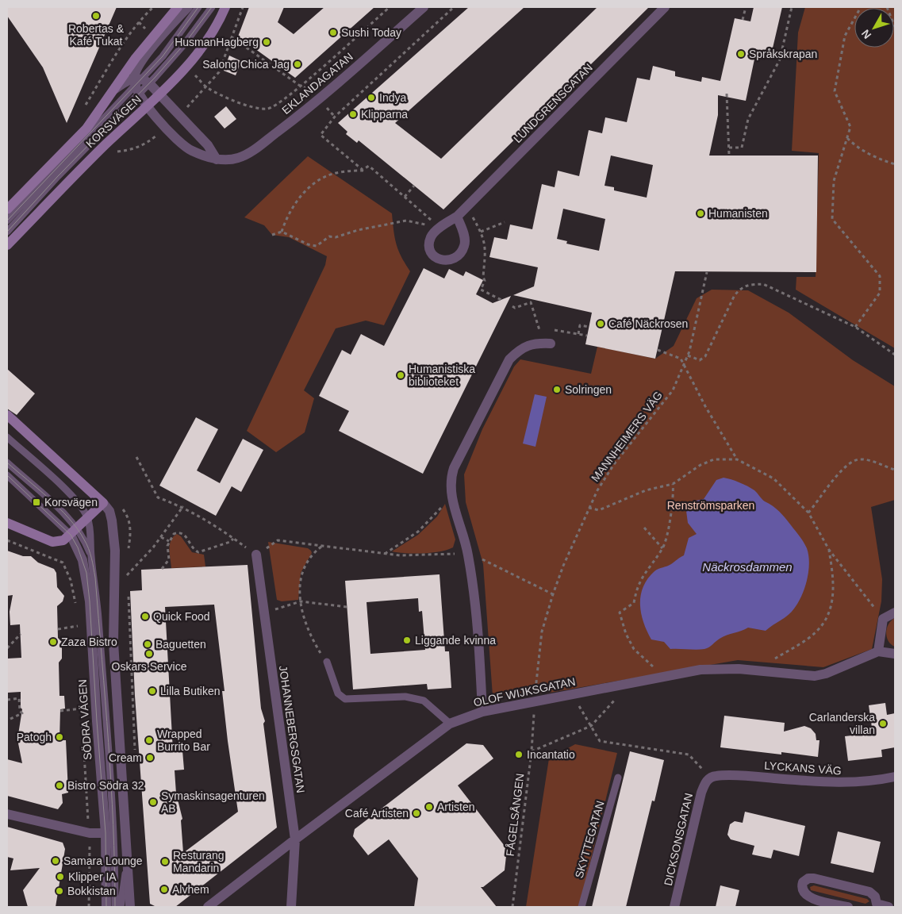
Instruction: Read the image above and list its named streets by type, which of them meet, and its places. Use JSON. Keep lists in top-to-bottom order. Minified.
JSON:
{"streets":{"main road":["KORSVÄGEN"],"street":["EKLANDAGATAN","LUNDGRENSGATAN","OLOF WIJKSGATAN","SÖDRA VÄGEN","JOHANNEBERGSGATAN","LYCKANS VÄG","DICKSONSGATAN"],"lane":["SKYTTEGATAN"],"path":["MANNHEIMERS VÄG","FÅGELSÅNGEN"]},"crossings":[["EKLANDAGATAN","KORSVÄGEN"],["MANNHEIMERS VÄG","OLOF WIJKSGATAN"],["MANNHEIMERS VÄG","FÅGELSÅNGEN"],["OLOF WIJKSGATAN","JOHANNEBERGSGATAN"],["OLOF WIJKSGATAN","FÅGELSÅNGEN"],["LYCKANS VÄG","DICKSONSGATAN"]],"water":["Näckrosdammen"],"parks":["Renströmsparken"],"places":{"other":["Robertas & Kafé Tukat","Sushi Today","HusmanHagberg","Språkskrapan","Salong Chica Jag","Indya","Klipparna","Humanisten","Café Näckrosen","Humanistiska biblioteket","Solringen","Quick Food","Liggande kvinna","Zaza Bistro","Baguetten","Oskars Service","Lilla Butiken","Carlanderska villan","Patogh","Wrapped Burrito Bar","Incantatio","Cream","Bistro Södra 32","Symaskinsagenturen AB","Artisten","Café Artisten","Samara Lounge","Resturang Mandarin","Klipper IA","Alvhem","Bokkistan"],"transit":["Korsvägen"]},"north":"bottom left"}
